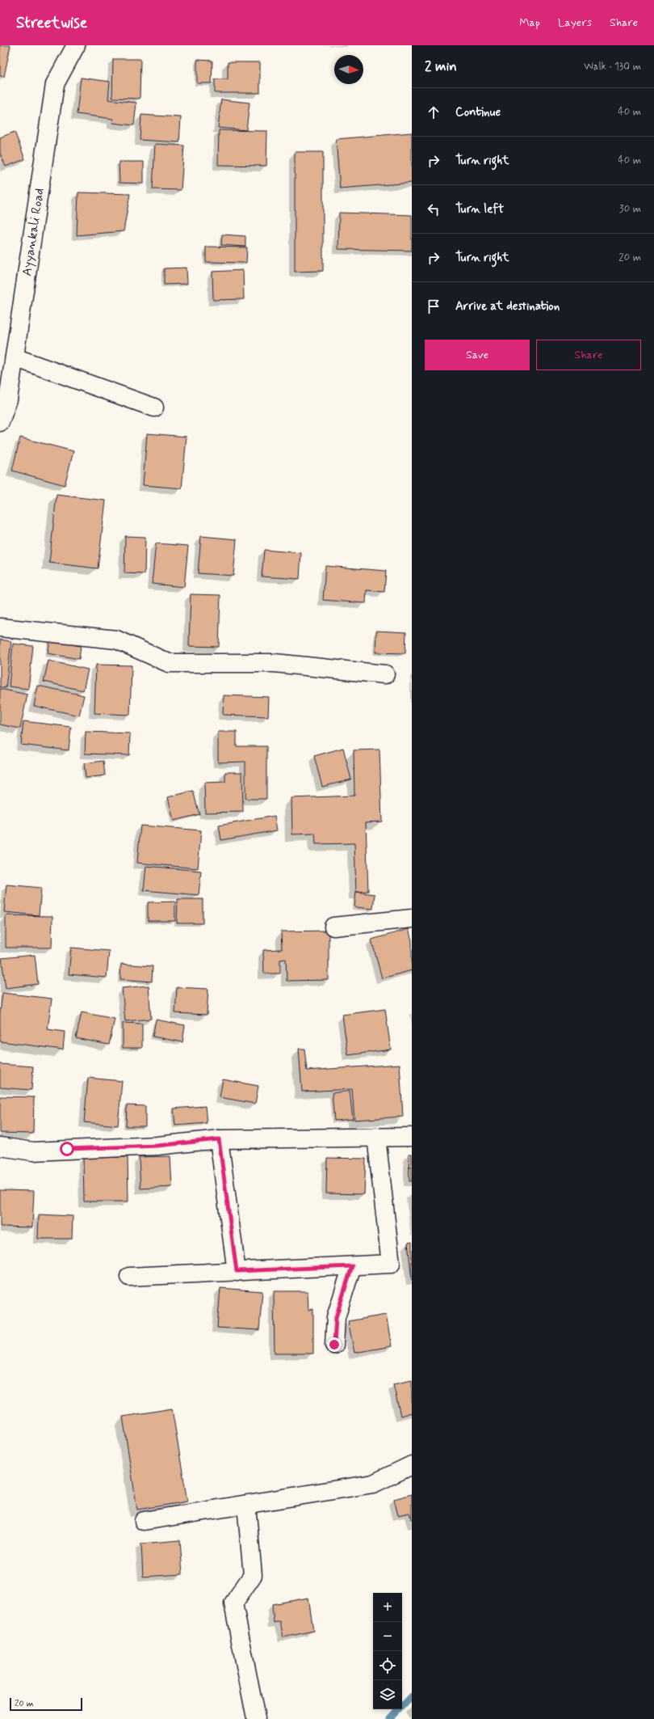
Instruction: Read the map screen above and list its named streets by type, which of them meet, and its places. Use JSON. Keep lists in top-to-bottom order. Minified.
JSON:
{"streets":{"street":["Ayyankali Road"]},"scale_bar":"20 m","north":"right","page":{"header":"Streetwise","nav":["Map","Layers","Share"],"heading":["2 min","Walk · 130 m"],"list":[["Continue","40 m"],["Turn right","40 m"],["Turn left","30 m"],["Turn right","20 m"],"Arrive at destination"],"buttons":["Save","Share"],"map_buttons":["+","−"],"scale":"20 m"}}
